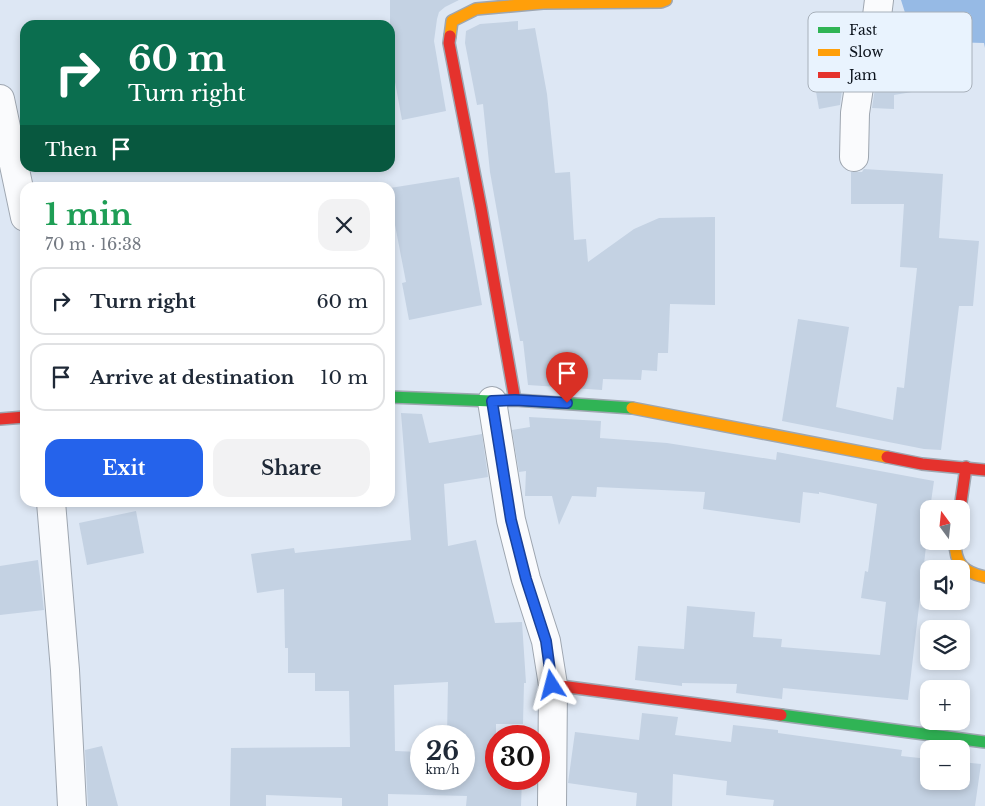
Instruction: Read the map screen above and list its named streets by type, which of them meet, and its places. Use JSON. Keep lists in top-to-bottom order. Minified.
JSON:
{"legend":["Fast","Slow","Jam"],"north":"top","page":{"turn":["60 m","Turn right"],"then":"Then","heading":["1 min","70 m · 16:38"],"list":[{"name":"Turn right","value":"60 m"},{"name":"Arrive at destination","value":"10 m"}],"buttons":["Exit","Share"],"map_buttons":["+","−"],"speed":"26 km/h","limit":"30"}}
